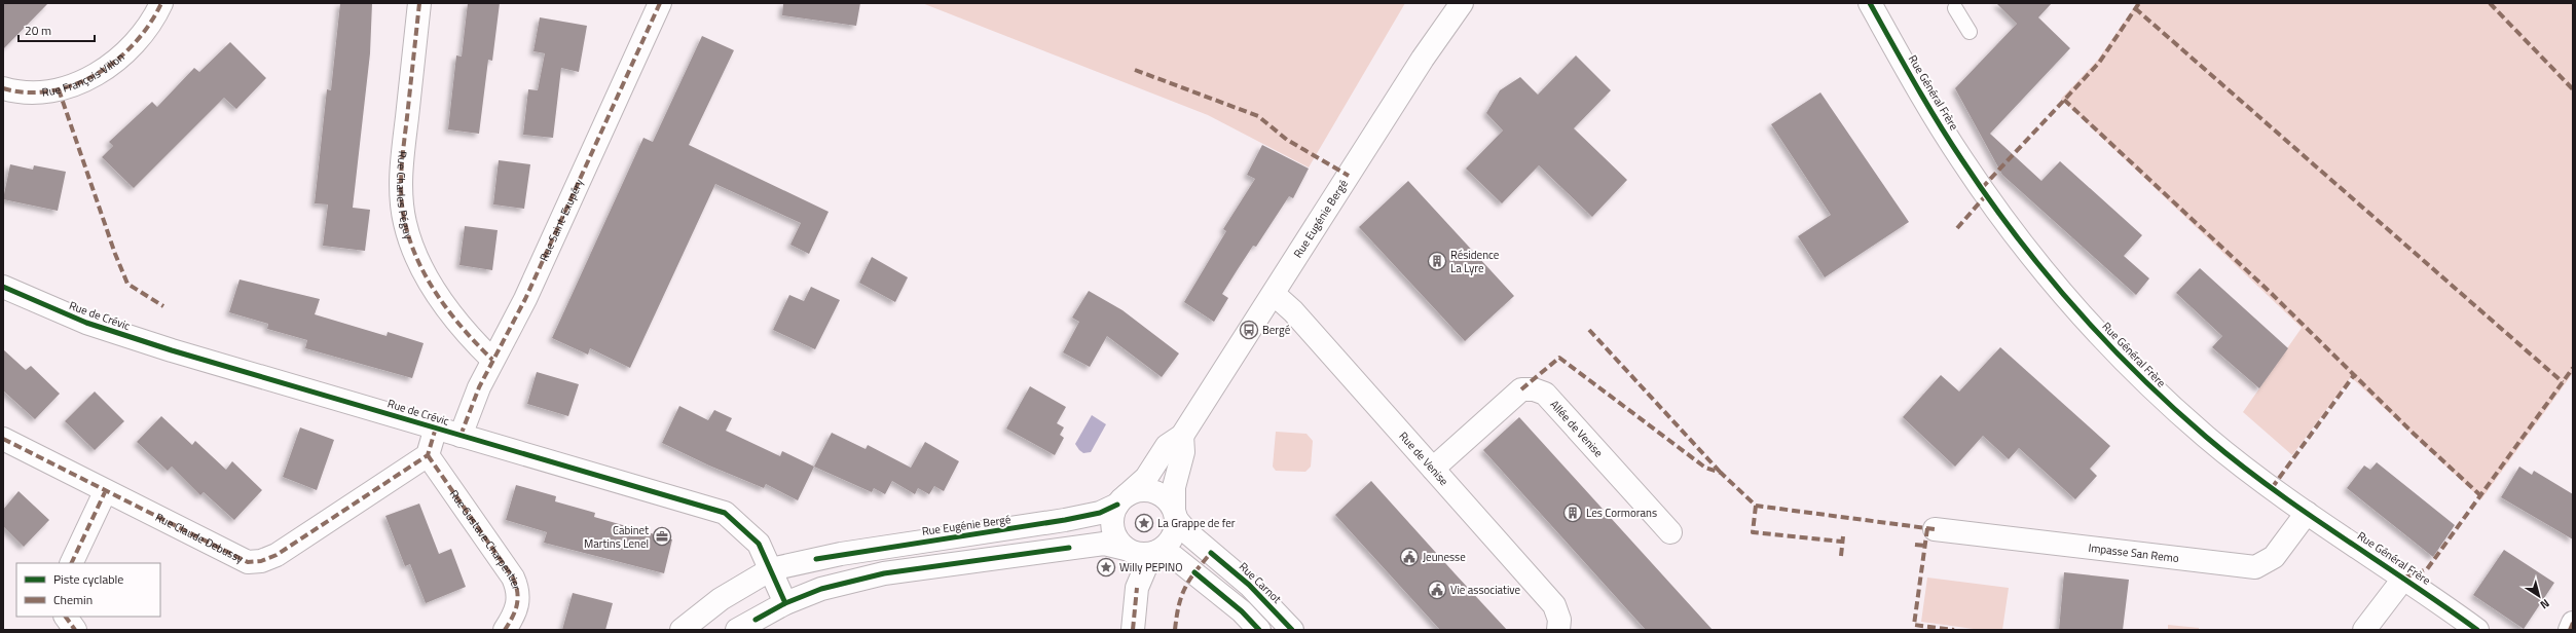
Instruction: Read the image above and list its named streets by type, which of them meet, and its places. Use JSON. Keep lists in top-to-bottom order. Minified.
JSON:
{"streets":{"street":["Rue François Villon","Rue Général Frère","Rue Charles Péguy","Rue Eugénie Bergé","Rue Saint-Exupéry","Rue de Crévic","Allée de Venise","Rue de Venise","Rue Claude Debussy","Rue Gustave Charpentier","Impasse San Remo","Rue Carnot"]},"crossings":[["Rue Général Frère","Impasse San Remo"],["Rue Charles Péguy","Rue Saint-Exupéry"],["Rue Eugénie Bergé","Rue de Crévic"],["Rue Eugénie Bergé","Rue de Venise"],["Rue Eugénie Bergé","Rue Carnot"],["Rue Saint-Exupéry","Rue de Crévic"],["Allée de Venise","Rue de Venise"],["Rue Claude Debussy","Rue Gustave Charpentier"]],"places":{"building":["Résidence La Lyre","Les Cormorans"],"bus stop":["Bergé"],"place":["La Grappe de fer","Willy PEPINO"],"office":["Cabinet Martins Lenel"],"public building":["Jeunesse","Vie associative"]},"legend":["Piste cyclable","Chemin"],"scale_bar":"20 m","north":"bottom right"}
